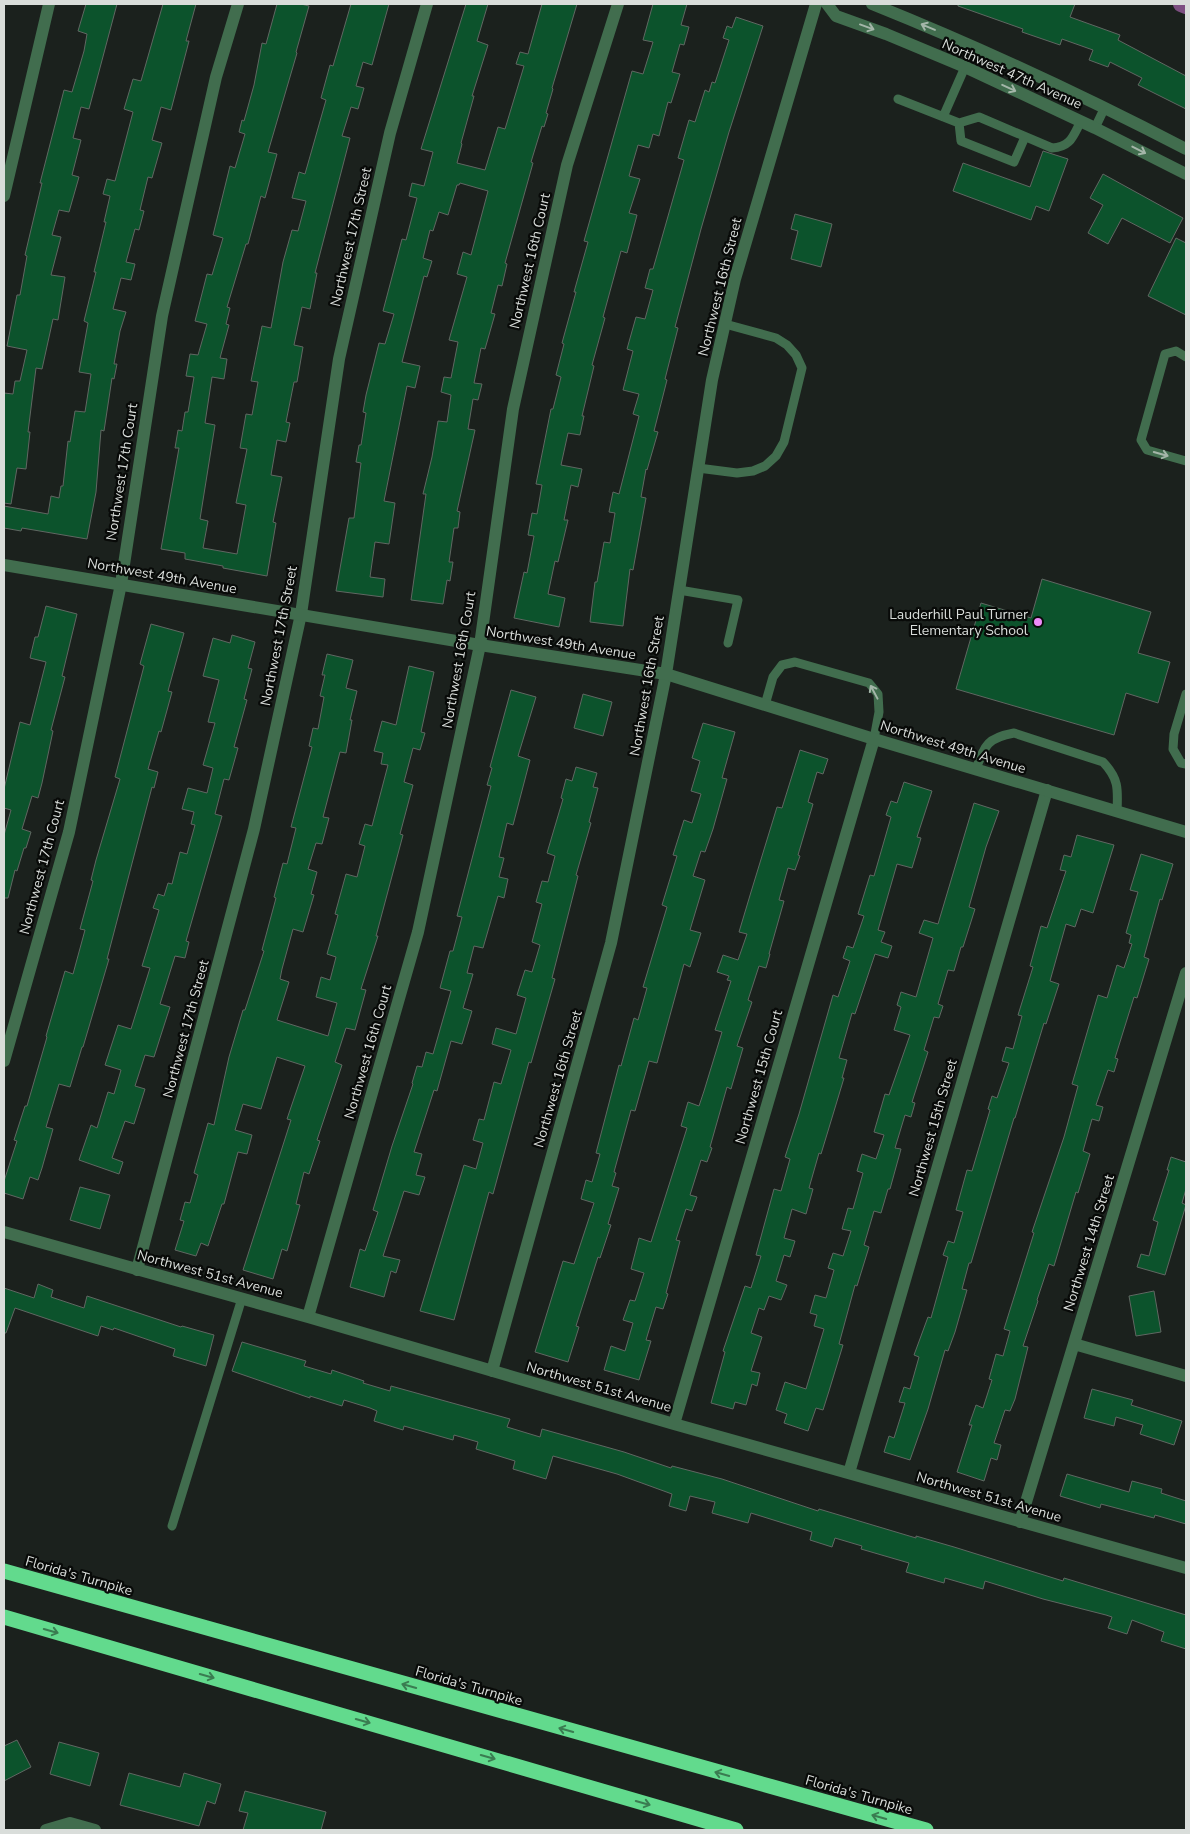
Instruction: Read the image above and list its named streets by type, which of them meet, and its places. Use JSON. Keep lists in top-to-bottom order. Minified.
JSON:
{"streets":{"highway":["Florida's Turnpike"],"street":["Northwest 47th Avenue","Northwest 17th Street","Northwest 16th Court","Northwest 16th Street","Northwest 17th Court","Northwest 49th Avenue","Northwest 15th Court","Northwest 15th Street","Northwest 14th Street","Northwest 51st Avenue"]},"crossings":[["Northwest 17th Street","Northwest 49th Avenue"],["Northwest 17th Street","Northwest 51st Avenue"],["Northwest 16th Court","Northwest 49th Avenue"],["Northwest 16th Court","Northwest 51st Avenue"],["Northwest 16th Street","Northwest 49th Avenue"],["Northwest 16th Street","Northwest 51st Avenue"],["Northwest 17th Court","Northwest 49th Avenue"],["Northwest 49th Avenue","Northwest 15th Court"],["Northwest 49th Avenue","Northwest 15th Street"],["Northwest 15th Court","Northwest 51st Avenue"],["Northwest 15th Street","Northwest 51st Avenue"],["Northwest 14th Street","Northwest 51st Avenue"]],"places":["Lauderhill Paul Turner Elementary School"]}
